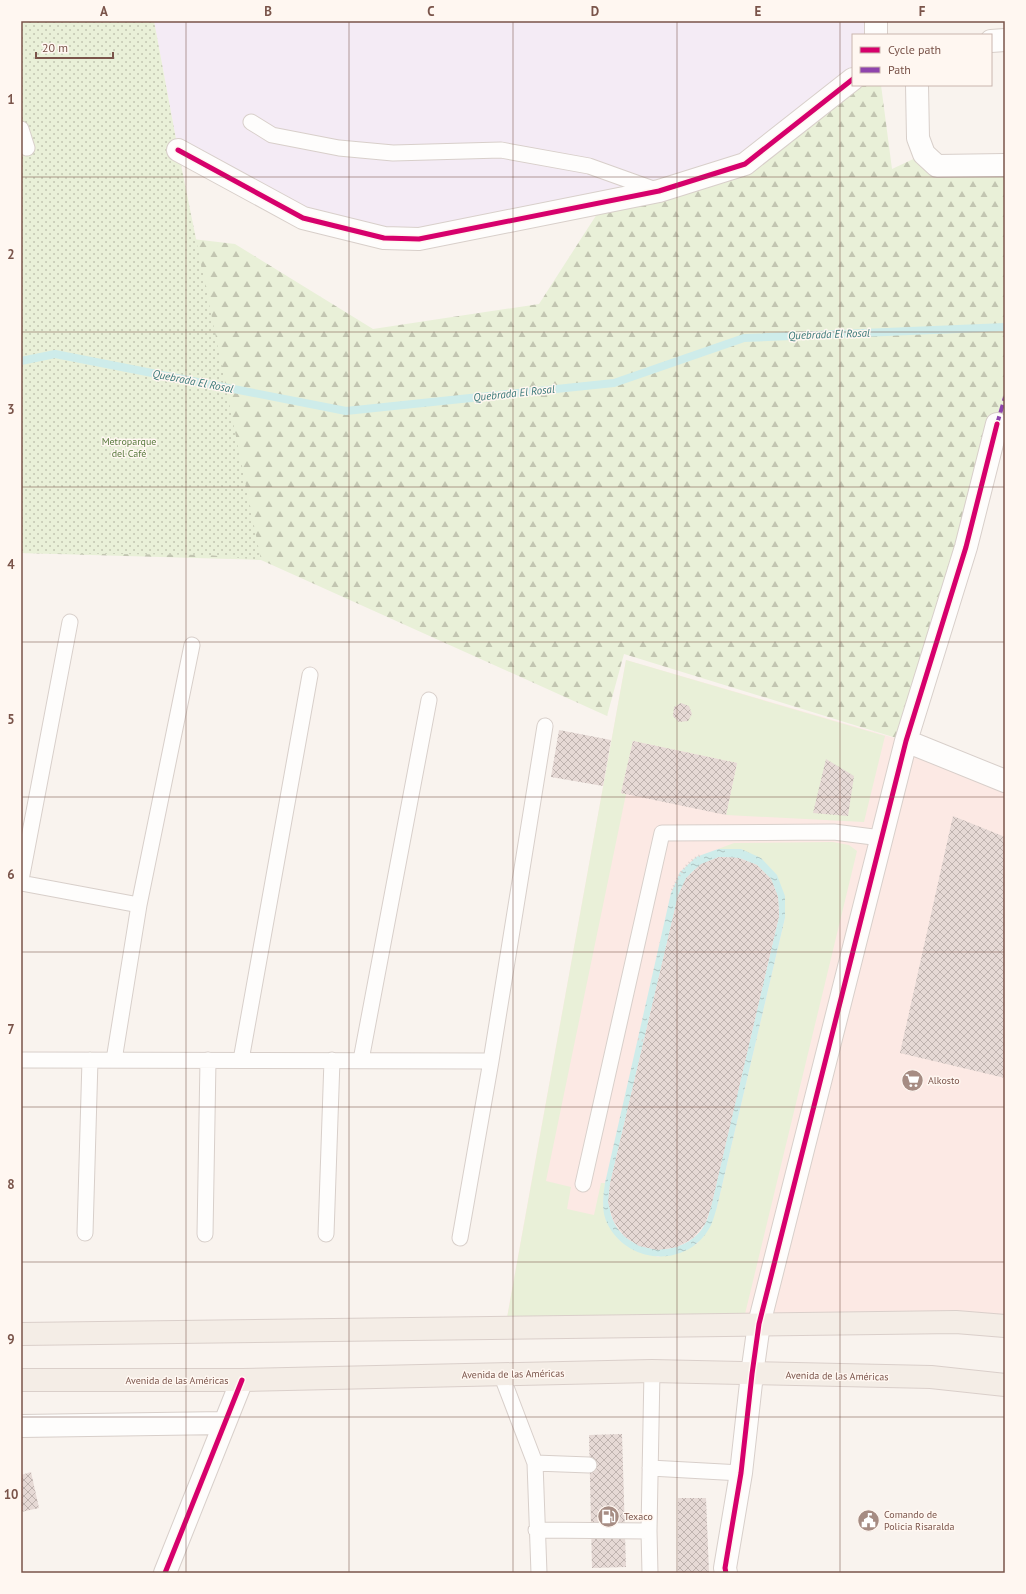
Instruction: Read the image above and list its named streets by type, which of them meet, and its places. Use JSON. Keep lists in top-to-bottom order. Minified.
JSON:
{"streets":{"main road":["Avenida de las Américas"]},"water":["Quebrada El Rosal"],"parks":["Metroparque del Café"],"places":{"supermarket":["Alkosto"],"fuel station":["Texaco"],"public building":["Comando de Policia Risaralda"]},"legend":["Cycle path","Path"],"scale_bar":"20 m","grid":{"columns":["A","B","C","D","E","F"],"rows":["1","2","3","4","5","6","7","8","9","10"]}}
